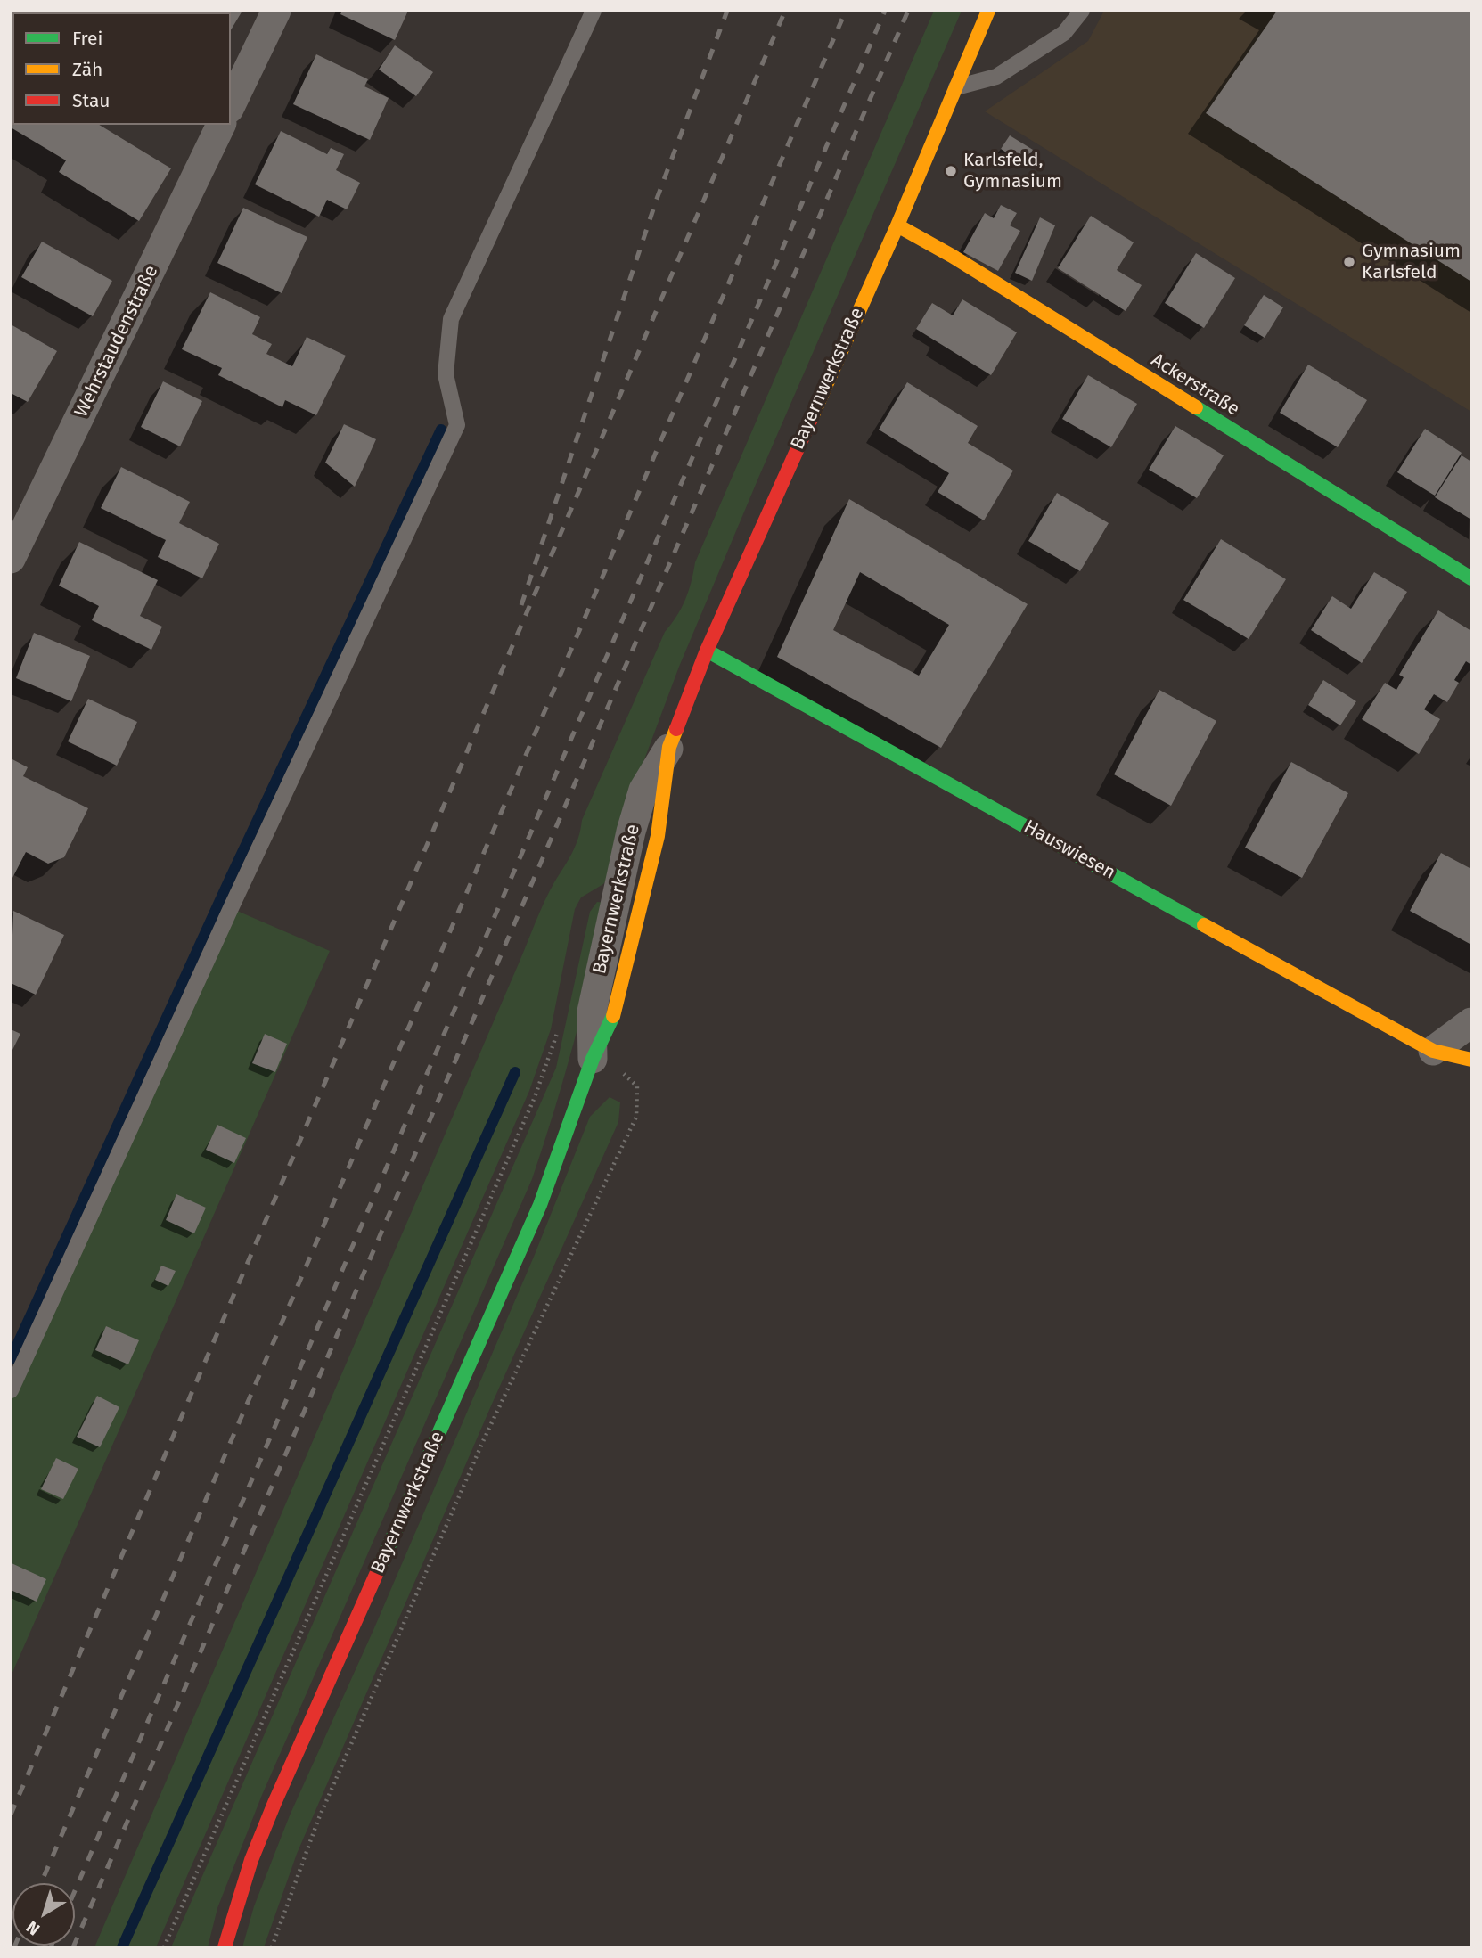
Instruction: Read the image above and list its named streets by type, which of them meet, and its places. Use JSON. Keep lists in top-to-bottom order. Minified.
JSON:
{"streets":{"street":["Wehrstaudenstraße","Bayernwerkstraße","Ackerstraße","Hauswiesen"]},"crossings":[["Bayernwerkstraße","Ackerstraße"],["Bayernwerkstraße","Hauswiesen"]],"places":["Karlsfeld, Gymnasium","Gymnasium Karlsfeld"],"legend":["Frei","Zäh","Stau"],"north":"bottom left"}
